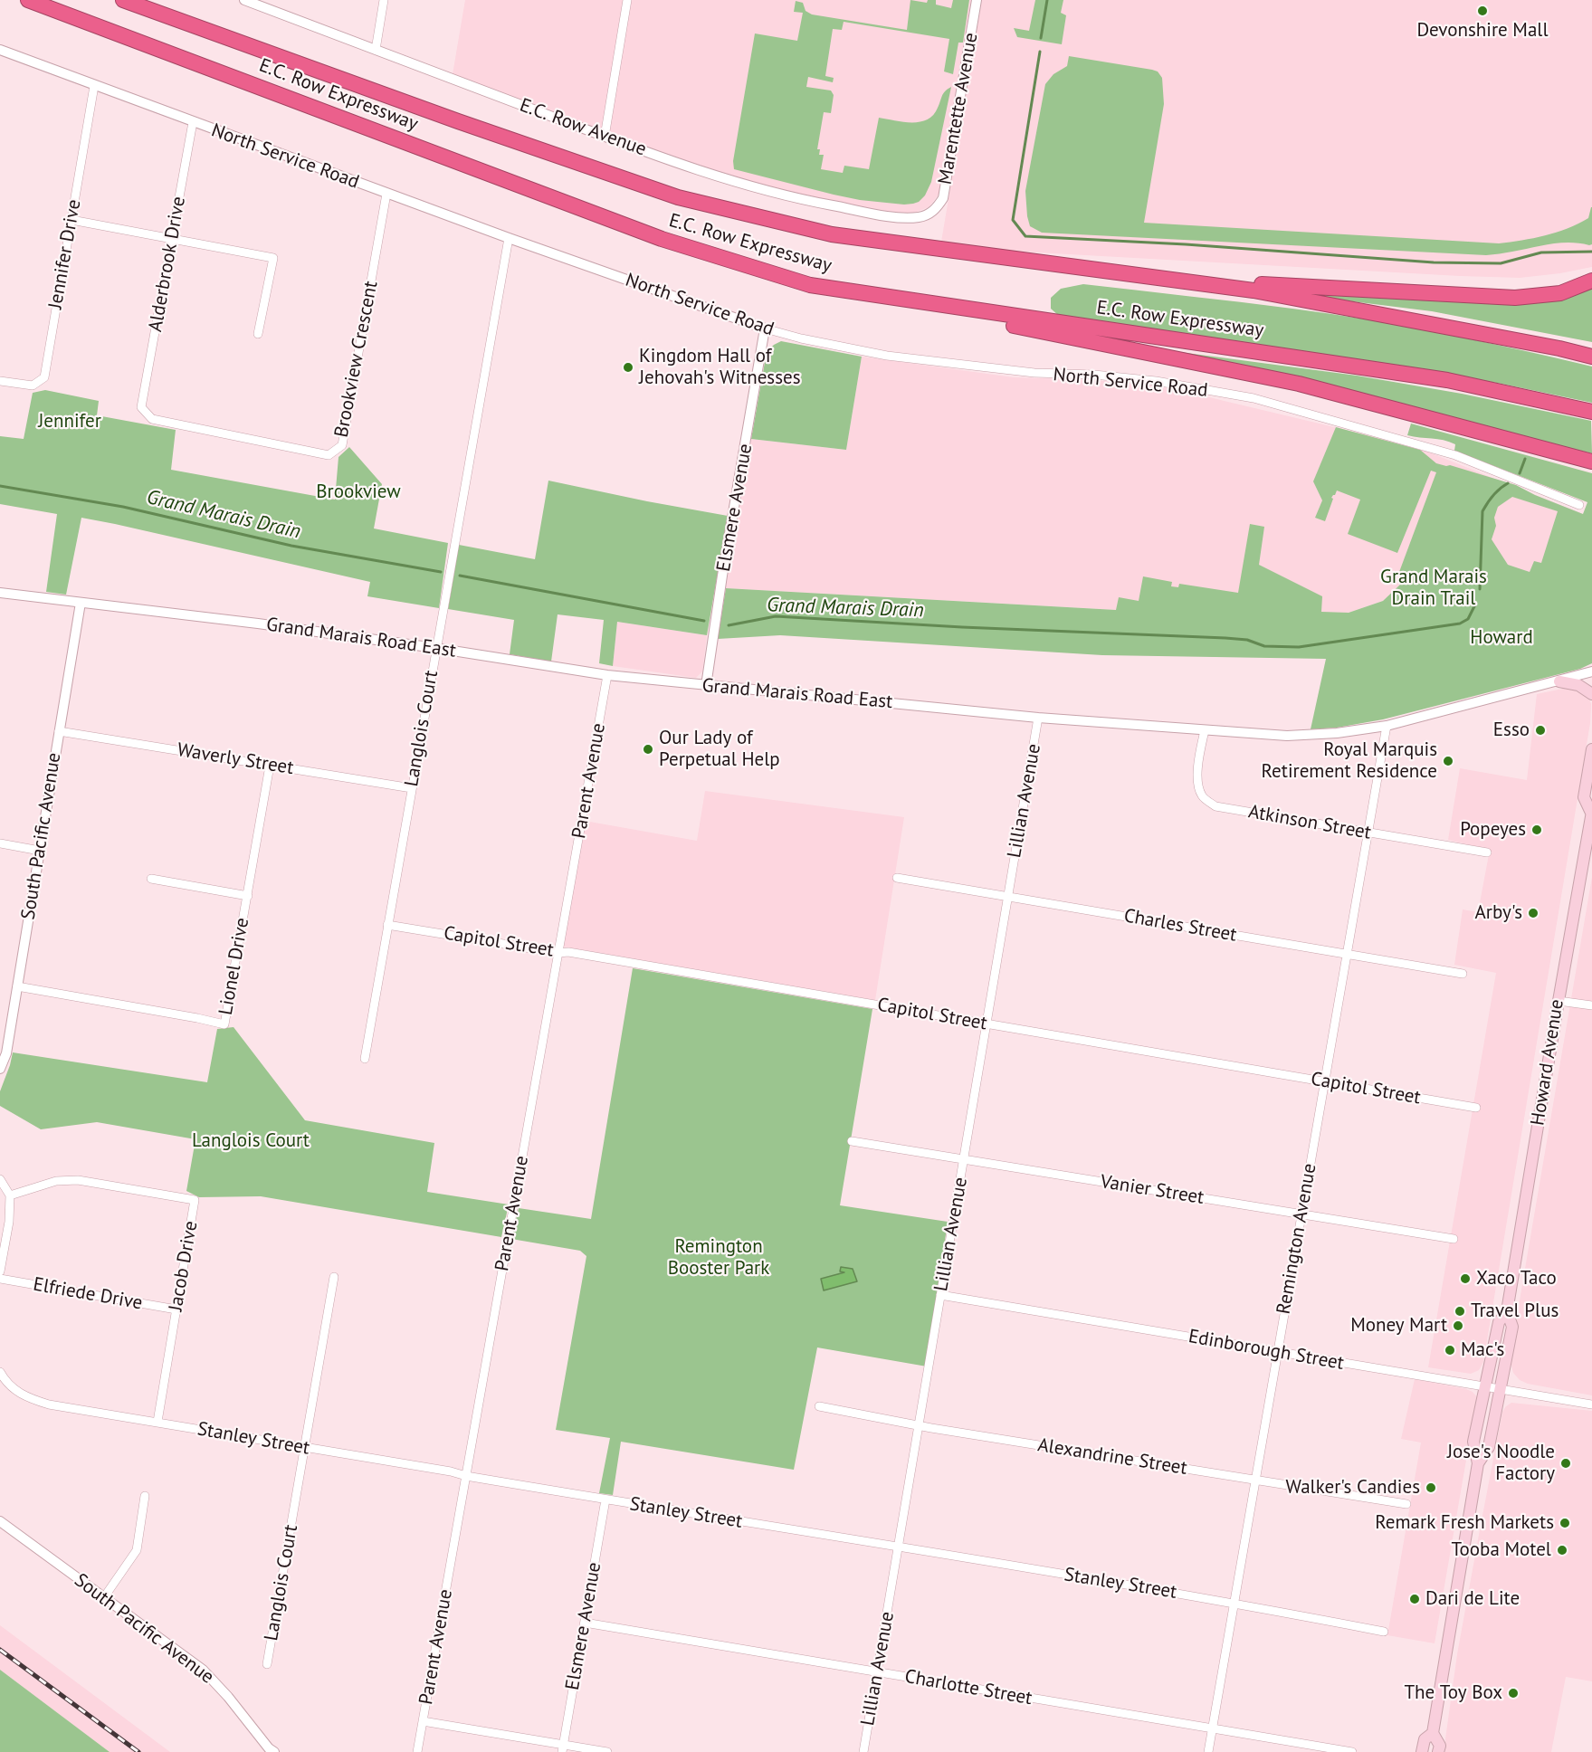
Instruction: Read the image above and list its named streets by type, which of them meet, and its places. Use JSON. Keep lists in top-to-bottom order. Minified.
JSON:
{"streets":{"highway":["E.C. Row Expressway"],"main road":["Howard Avenue"],"street":["Marentette Avenue","E.C. Row Avenue","North Service Road","Jennifer Drive","Alderbrook Drive","Brookview Crescent","Elsmere Avenue","Grand Marais Road East","Langlois Court","Waverly Street","Parent Avenue","Lillian Avenue","Atkinson Street","South Pacific Avenue","Charles Street","Capitol Street","Lionel Drive","Vanier Street","Remington Avenue","Jacob Drive","Elfriede Drive","Edinborough Street","Stanley Street","Alexandrine Street","Charlotte Street"]},"crossings":[["Marentette Avenue","E.C. Row Avenue"],["North Service Road","Jennifer Drive"],["North Service Road","Alderbrook Drive"],["North Service Road","Brookview Crescent"],["North Service Road","Elsmere Avenue"],["North Service Road","Langlois Court"],["Alderbrook Drive","Brookview Crescent"],["Elsmere Avenue","Grand Marais Road East"],["Elsmere Avenue","Stanley Street"],["Elsmere Avenue","Charlotte Street"],["Grand Marais Road East","Langlois Court"],["Grand Marais Road East","Parent Avenue"],["Grand Marais Road East","Lillian Avenue"],["Grand Marais Road East","Atkinson Street"],["Grand Marais Road East","South Pacific Avenue"],["Grand Marais Road East","Remington Avenue"],["Langlois Court","Waverly Street"],["Langlois Court","Capitol Street"],["Langlois Court","Stanley Street"],["Waverly Street","South Pacific Avenue"],["Waverly Street","Lionel Drive"],["Parent Avenue","Capitol Street"],["Parent Avenue","Stanley Street"],["Lillian Avenue","Charles Street"],["Lillian Avenue","Capitol Street"],["Lillian Avenue","Vanier Street"],["Lillian Avenue","Edinborough Street"],["Lillian Avenue","Stanley Street"],["Lillian Avenue","Alexandrine Street"],["Lillian Avenue","Charlotte Street"],["Atkinson Street","Remington Avenue"],["South Pacific Avenue","Lionel Drive"],["Charles Street","Remington Avenue"],["Capitol Street","Remington Avenue"],["Howard Avenue","Edinborough Street"],["Vanier Street","Remington Avenue"],["Remington Avenue","Edinborough Street"],["Remington Avenue","Stanley Street"],["Remington Avenue","Alexandrine Street"],["Remington Avenue","Charlotte Street"],["Jacob Drive","Elfriede Drive"],["Jacob Drive","Stanley Street"]],"water":["Grand Marais Drain"],"parks":["Jennifer","Brookview","Grand Marais Drain Trail","Howard","Langlois Court","Remington Booster Park"],"places":["Devonshire Mall","Kingdom Hall of Jehovah's Witnesses","Esso","Our Lady of Perpetual Help","Royal Marquis Retirement Residence","Popeyes","Arby's","Xaco Taco","Travel Plus","Money Mart","Mac's","Jose's Noodle Factory","Walker's Candies","Remark Fresh Markets","Tooba Motel","Dari de Lite","The Toy Box"]}
